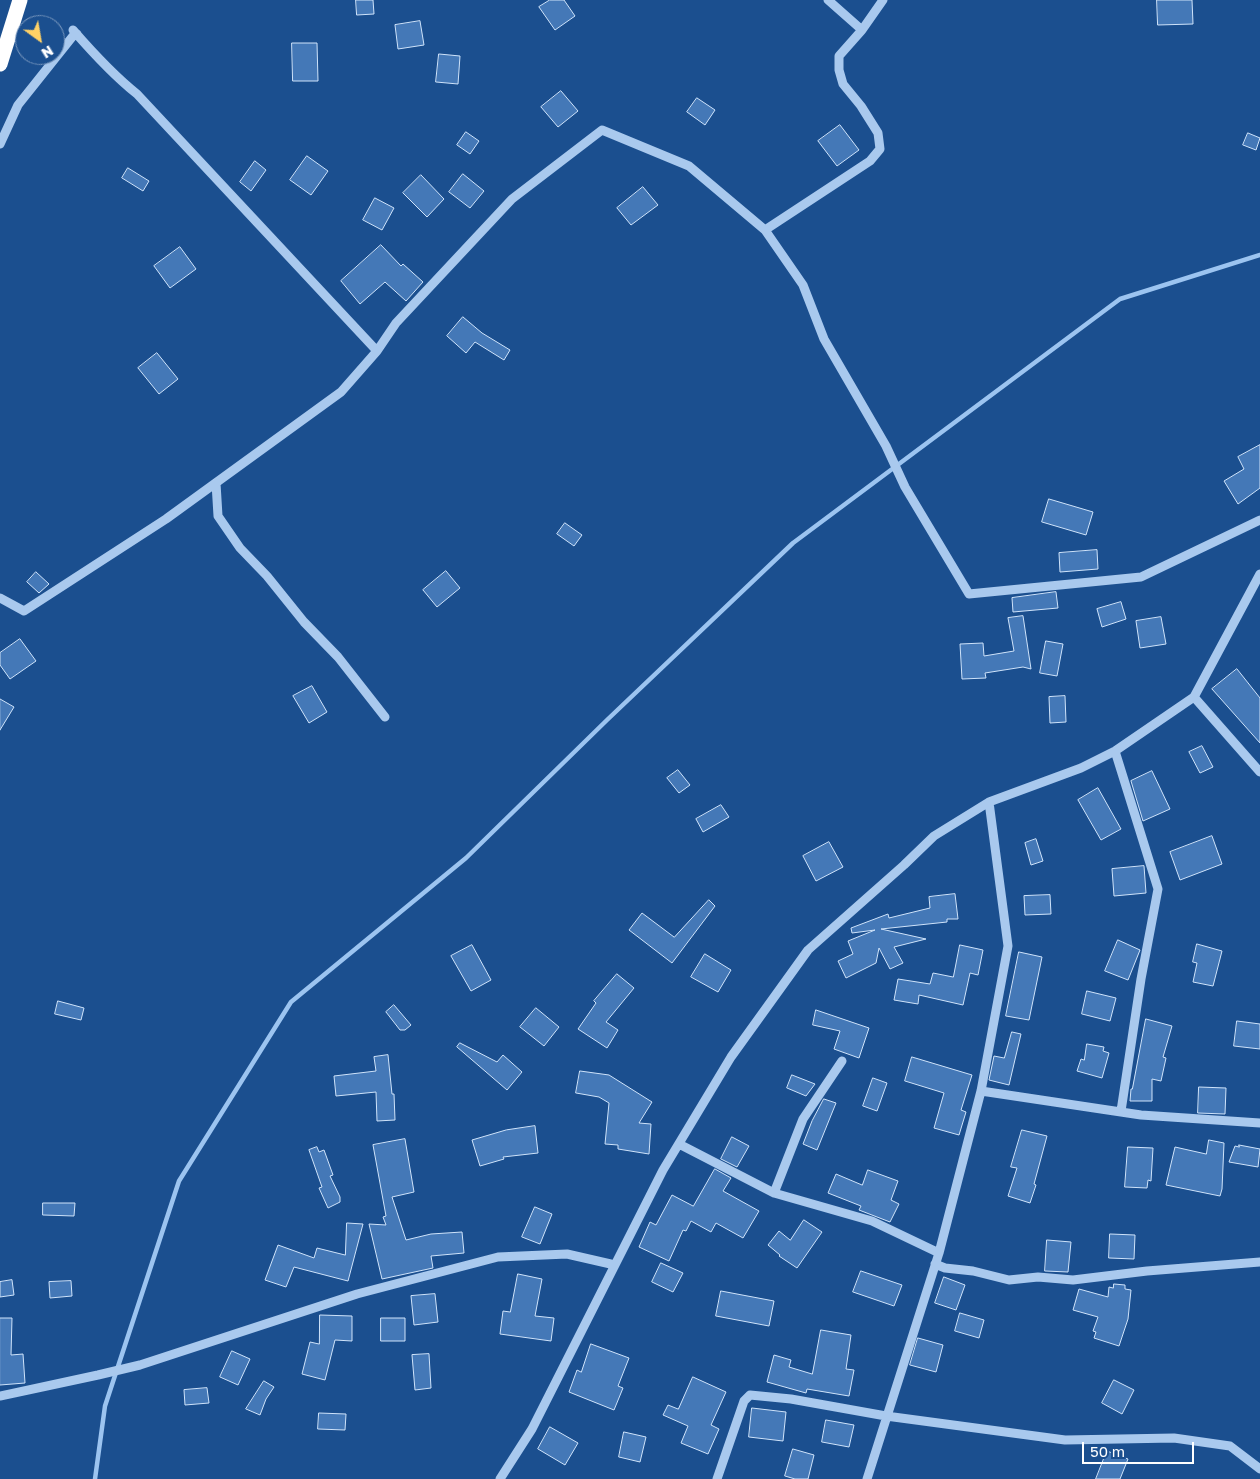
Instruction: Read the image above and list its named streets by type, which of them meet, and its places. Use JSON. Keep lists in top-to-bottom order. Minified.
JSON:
{"scale_bar":"50 m","north":"bottom right"}
